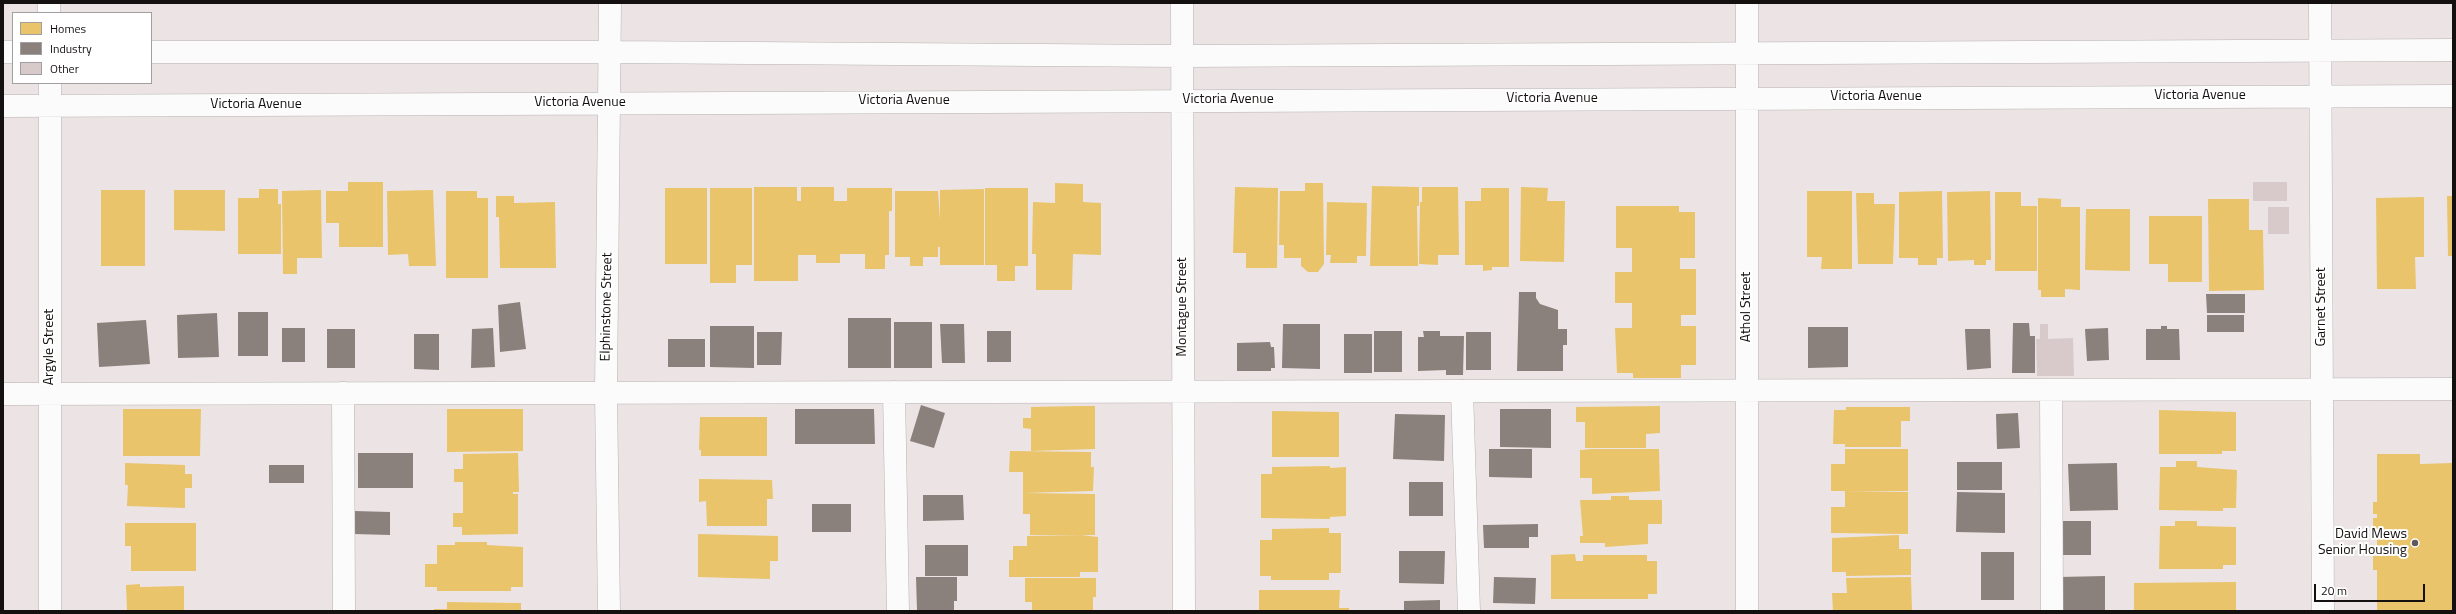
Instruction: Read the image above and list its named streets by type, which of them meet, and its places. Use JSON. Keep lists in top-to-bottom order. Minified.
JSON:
{"streets":{"street":["Victoria Avenue","Elphinstone Street","Montague Street","Athol Street","Garnet Street","Argyle Street"]},"crossings":[["Victoria Avenue","Elphinstone Street"],["Victoria Avenue","Montague Street"],["Victoria Avenue","Athol Street"],["Victoria Avenue","Garnet Street"],["Victoria Avenue","Argyle Street"]],"places":["David Mews Senior Housing"],"legend":["Homes","Industry","Other"],"scale_bar":"20 m"}
